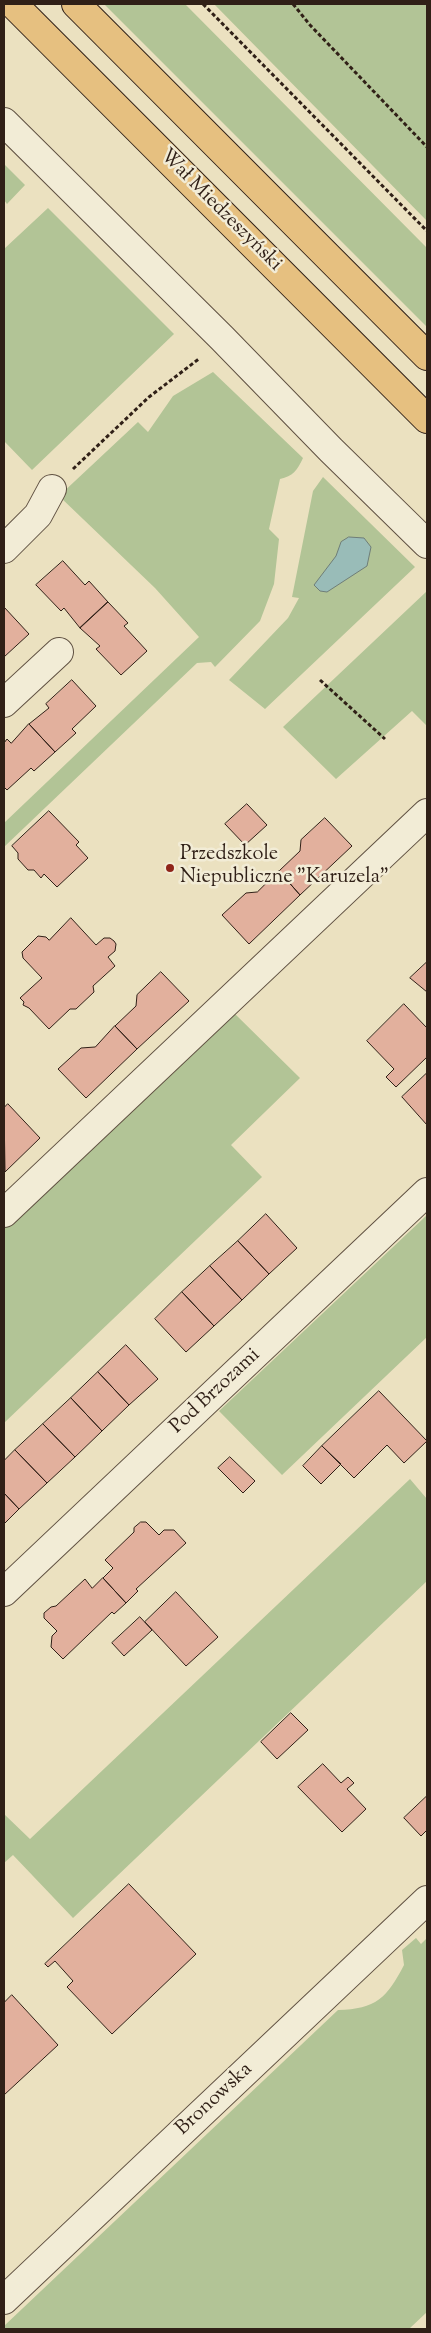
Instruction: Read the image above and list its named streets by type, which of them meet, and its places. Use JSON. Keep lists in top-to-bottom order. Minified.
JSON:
{"streets":{"main road":["Wał Miedzeszyński"],"street":["Pod Brzozami","Bronowska"]},"places":["Przedszkole Niepubliczne \"Karuzela\""]}
